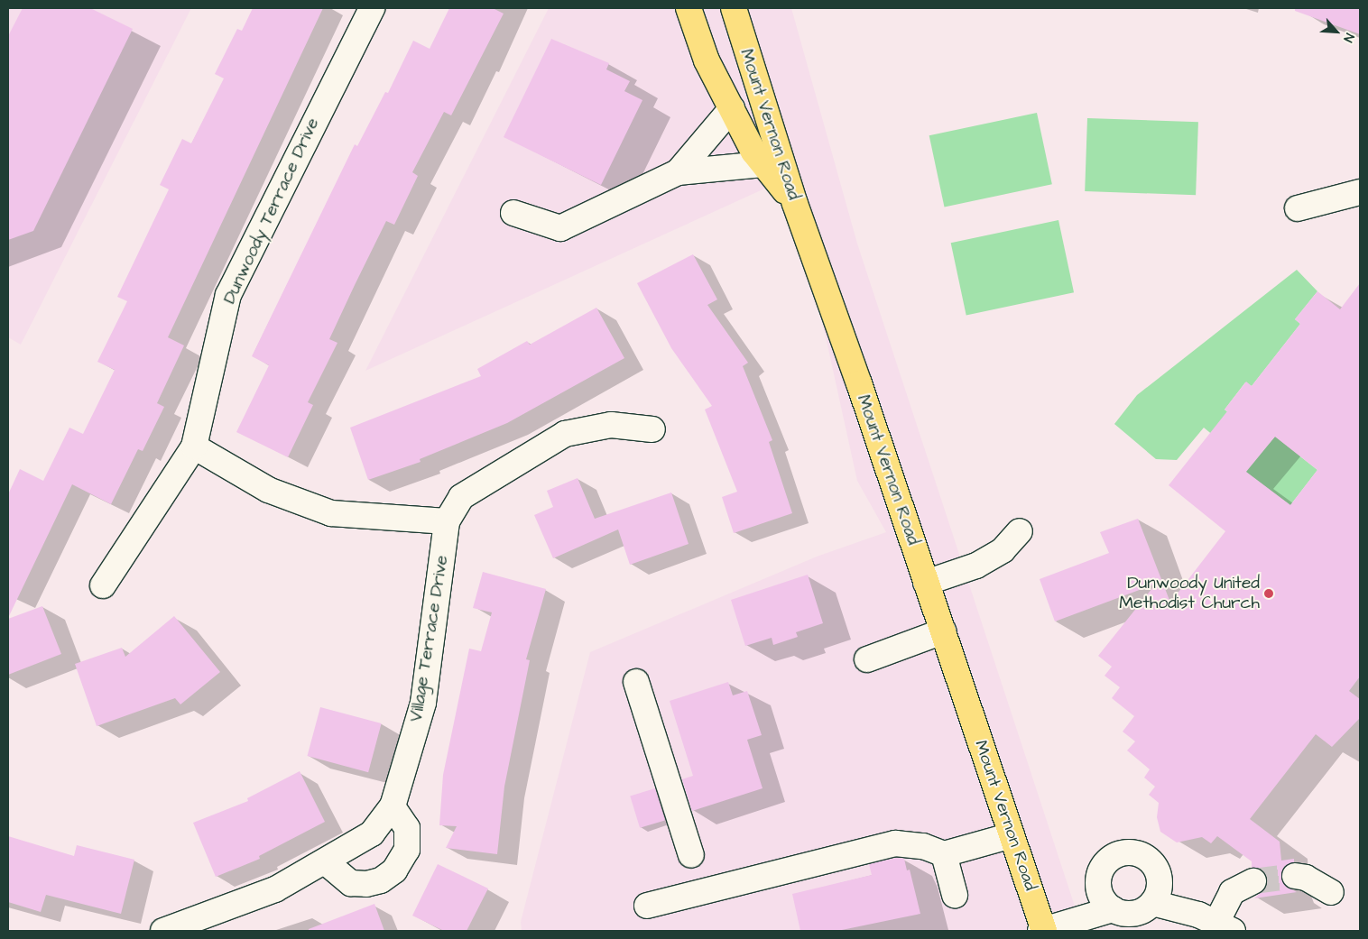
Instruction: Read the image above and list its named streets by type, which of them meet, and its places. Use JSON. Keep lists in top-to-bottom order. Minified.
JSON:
{"streets":{"main road":["Mount Vernon Road"],"street":["Dunwoody Terrace Drive","Village Terrace Drive"]},"places":["Dunwoody United Methodist Church"],"north":"bottom right"}
